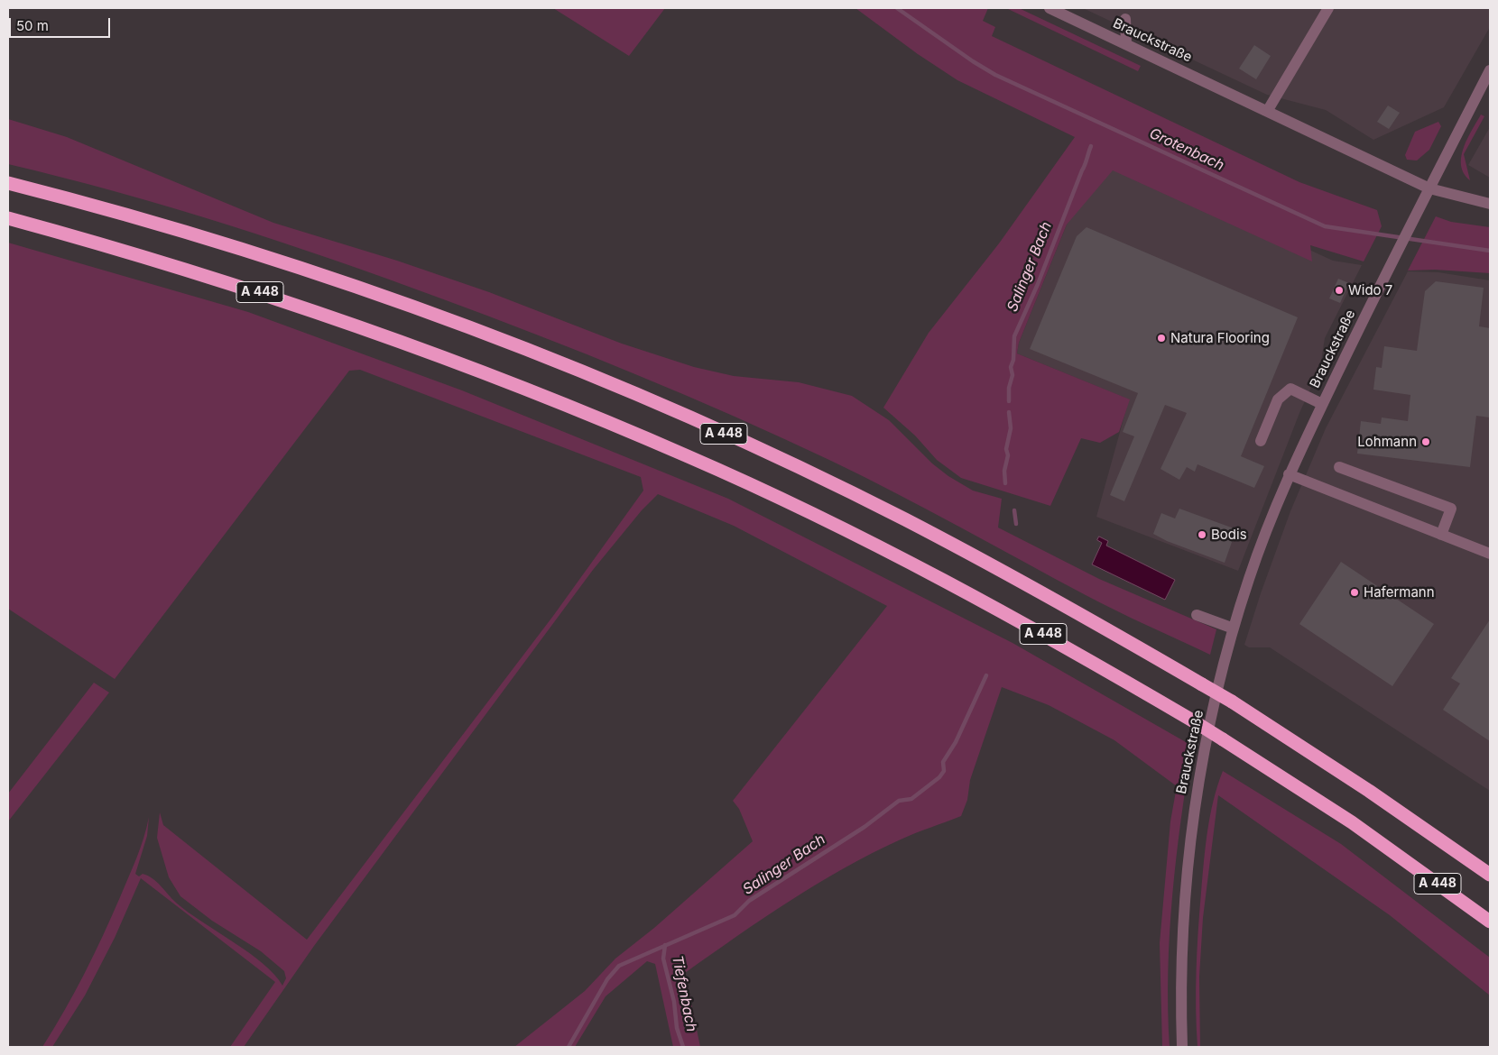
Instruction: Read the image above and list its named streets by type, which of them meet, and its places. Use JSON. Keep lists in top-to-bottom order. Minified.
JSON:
{"streets":{"highway":["A 448"],"street":["Brauckstraße"]},"water":["Grotenbach","Salinger Bach","Tiefenbach"],"places":["Wido 7","Natura Flooring","Lohmann","Bodis","Hafermann"],"scale_bar":"50 m"}
